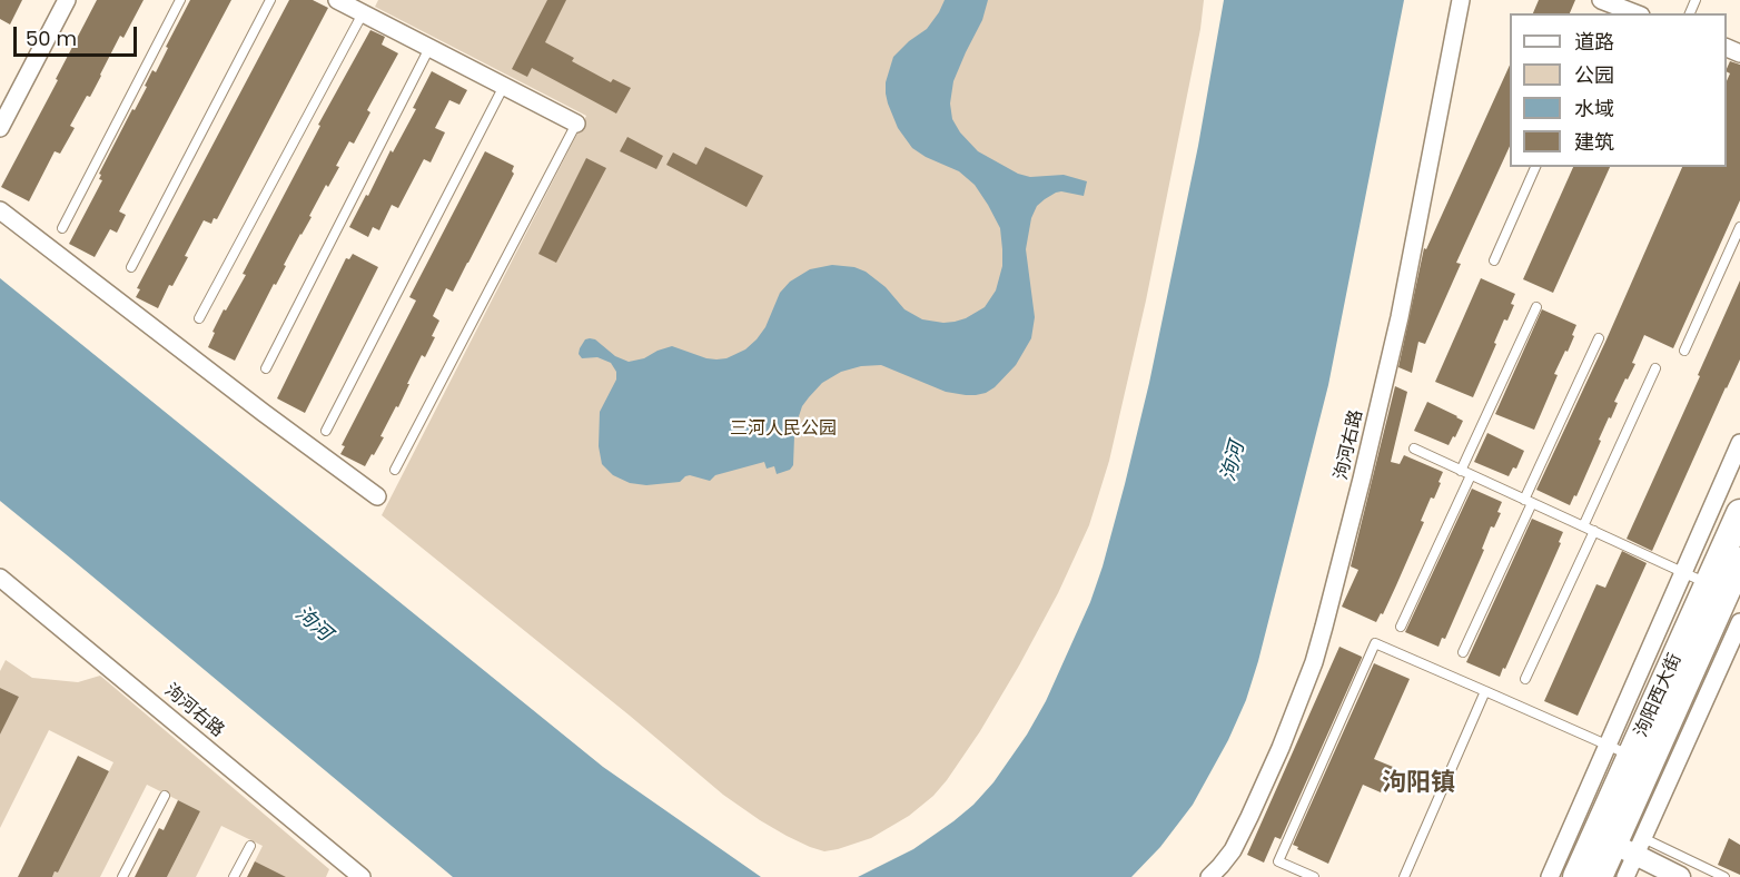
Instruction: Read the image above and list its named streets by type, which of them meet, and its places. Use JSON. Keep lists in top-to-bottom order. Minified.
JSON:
{"streets":{"highway":["泃阳西大街"],"street":["泃河右路"]},"districts":["泃阳镇"],"water":["泃河"],"parks":["三河人民公园"],"legend":["道路","公园","水域","建筑"],"scale_bar":"50 m"}
